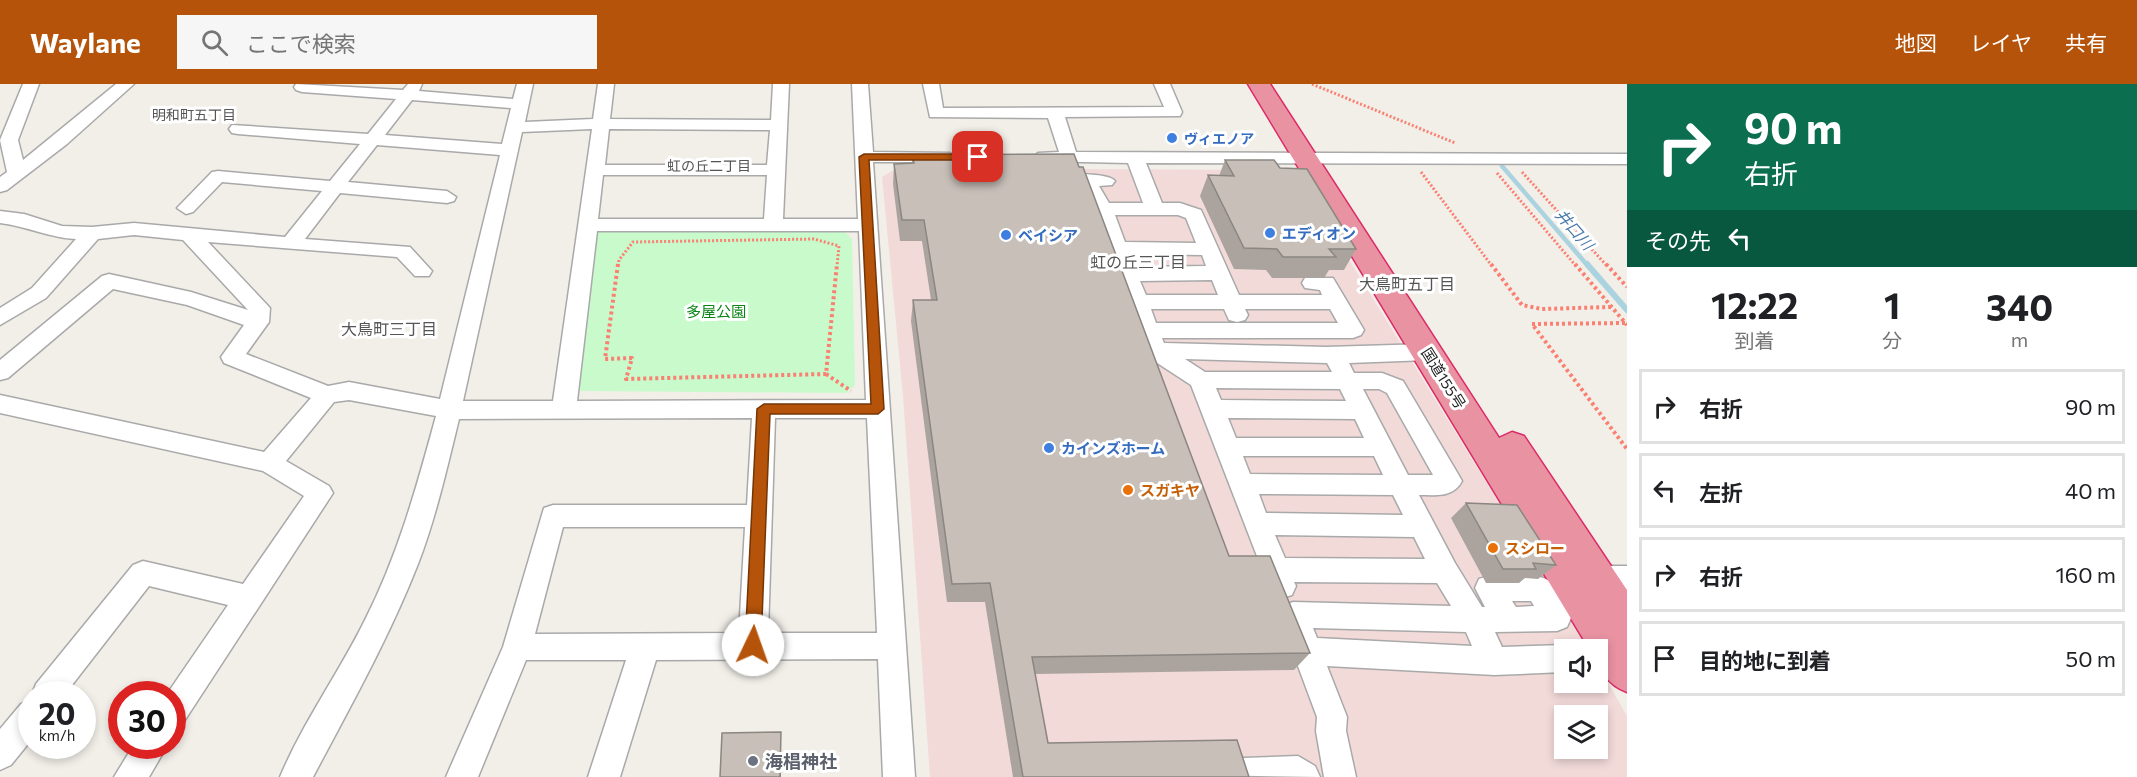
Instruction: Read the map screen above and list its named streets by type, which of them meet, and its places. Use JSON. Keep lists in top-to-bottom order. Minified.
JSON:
{"streets":{"highway":["国道155号"]},"districts":["明和町五丁目","虹の丘二丁目","虹の丘三丁目","大鳥町五丁目","大鳥町三丁目"],"water":["井口川"],"parks":["多屋公園"],"places":["ヴィエノア","エディオン","ベイシア","カインズホーム","スガキヤ","スシロー","海椙神社"],"page":{"header":"Waylane","search":"ここで検索","nav":["地図","レイヤ","共有"],"turn":["90 m","右折"],"then":"その先","eta":["12:22","到着","1","分","340","m"],"list":[{"name":"右折","value":"90 m"},{"name":"左折","value":"40 m"},{"name":"右折","value":"160 m"},{"name":"目的地に到着","value":"50 m"}],"speed":"20 km/h","limit":"30"}}
